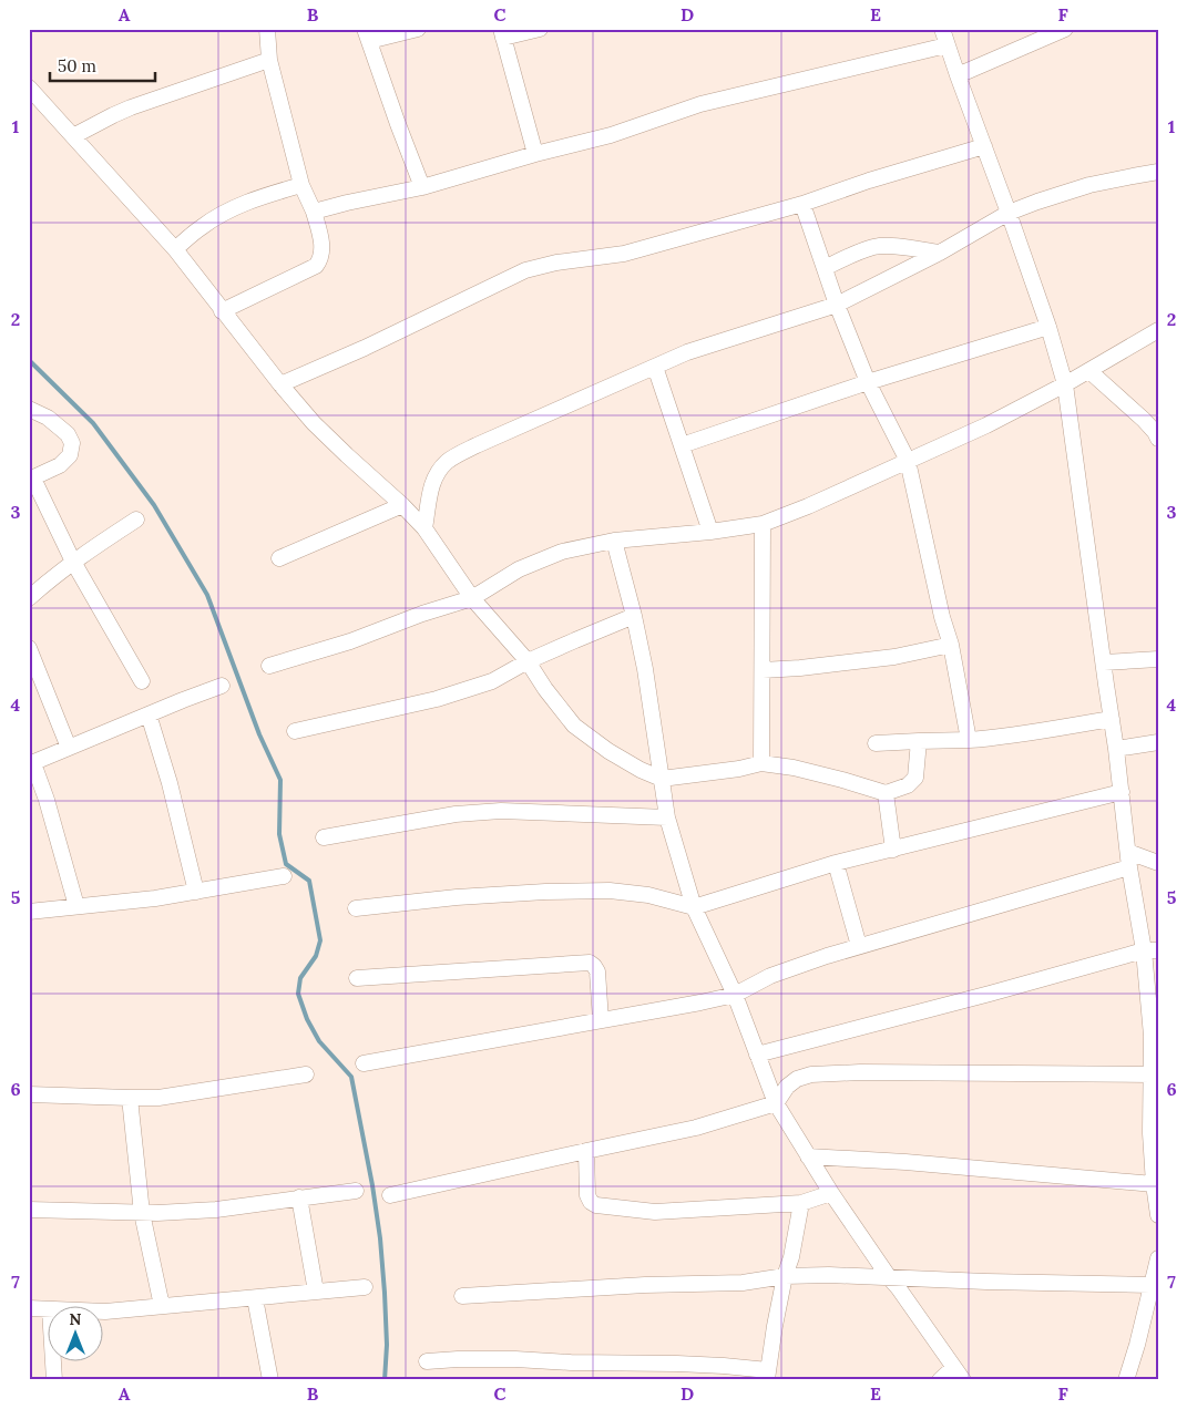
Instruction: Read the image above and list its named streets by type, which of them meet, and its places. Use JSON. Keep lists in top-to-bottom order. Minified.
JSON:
{"scale_bar":"50 m","north":"top","grid":{"columns":["A","B","C","D","E","F"],"rows":["1","2","3","4","5","6","7"]}}
